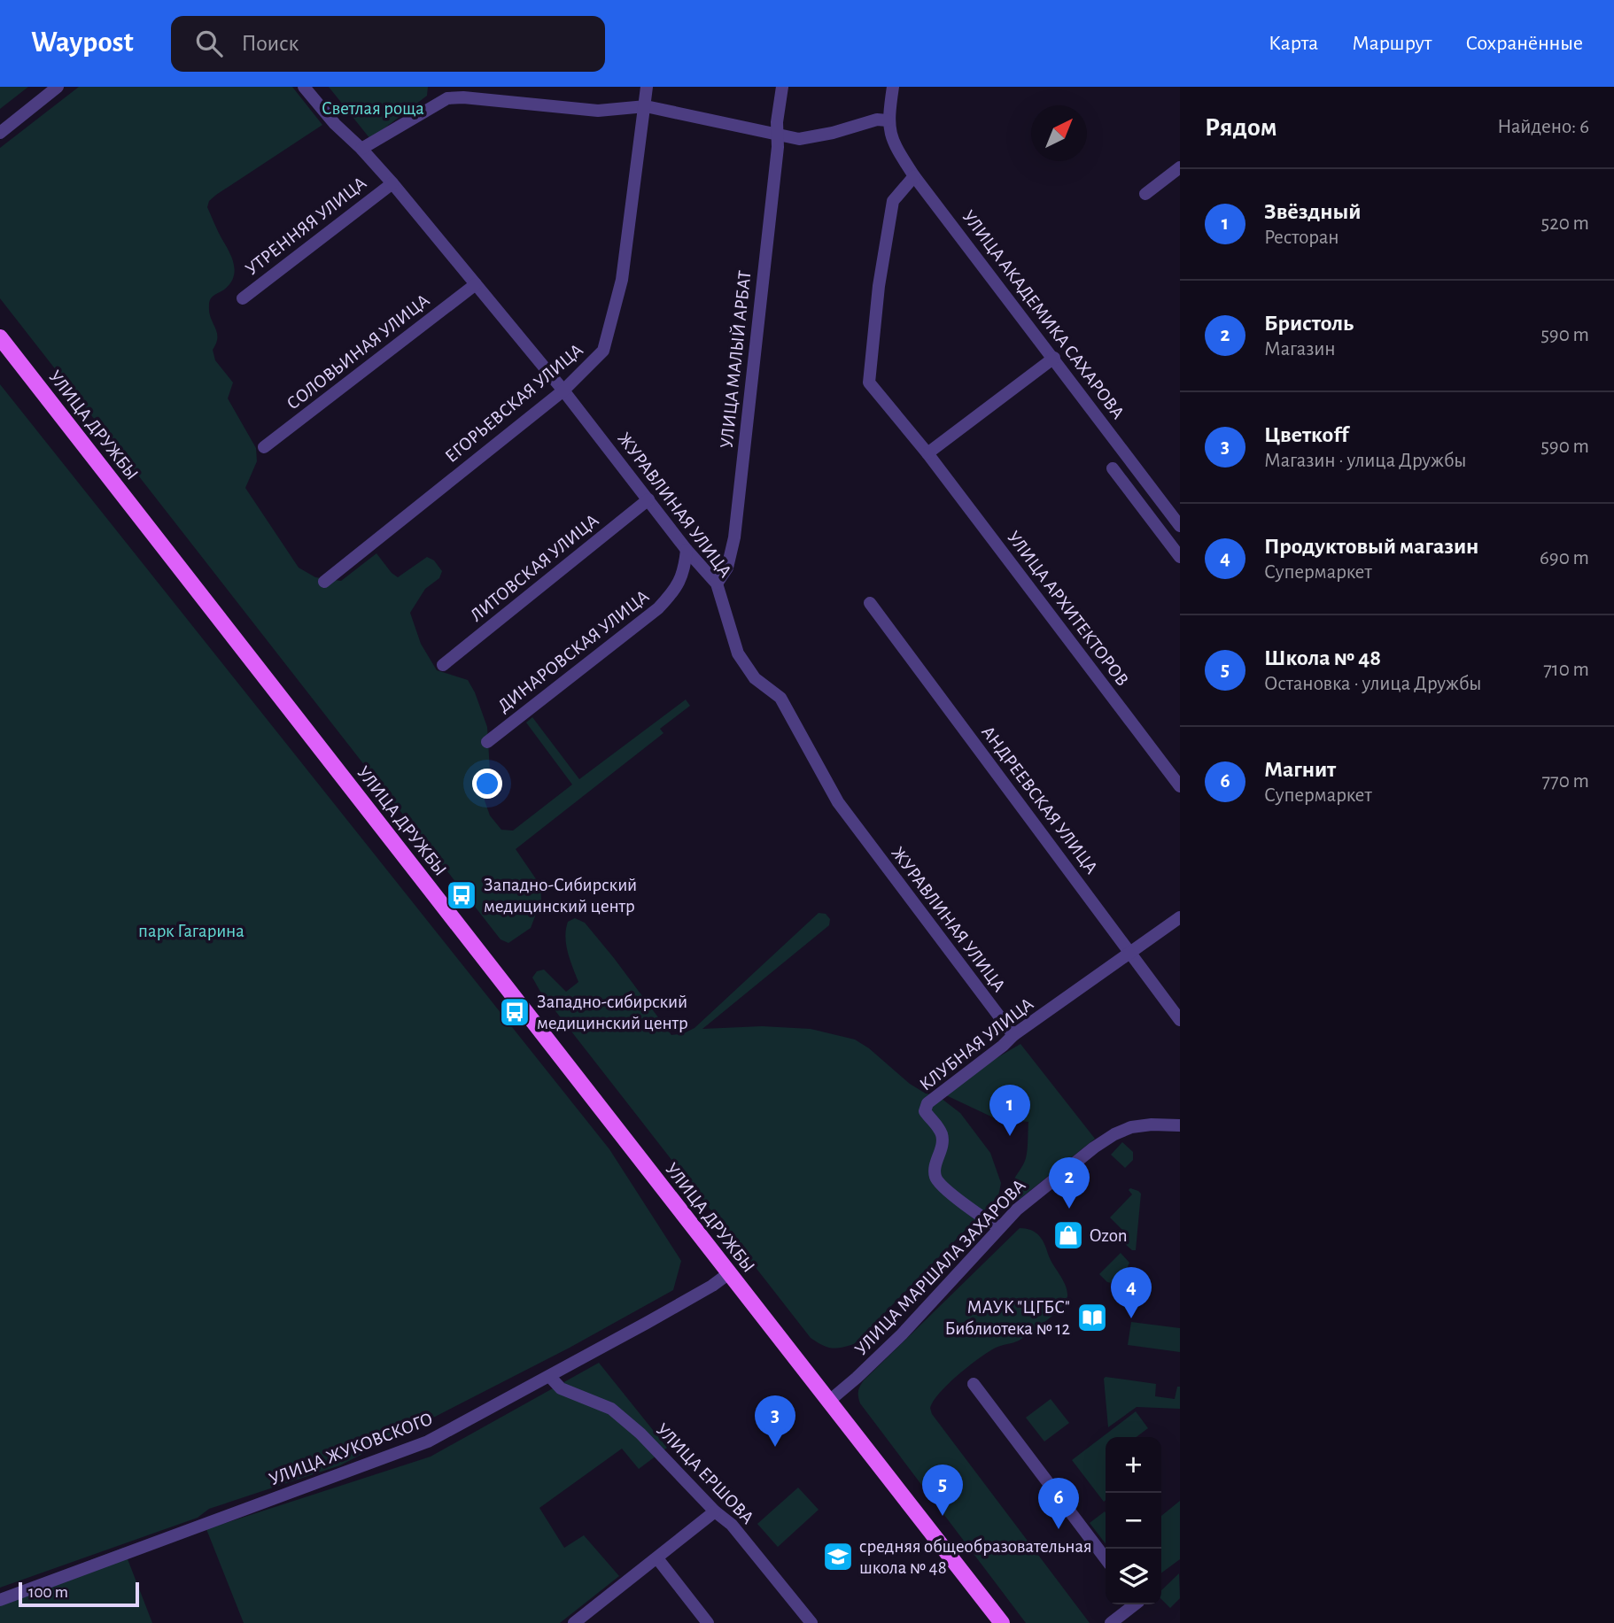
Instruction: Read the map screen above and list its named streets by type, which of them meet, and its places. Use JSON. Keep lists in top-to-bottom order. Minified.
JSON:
{"streets":{"main road":["УЛИЦА ДРУЖБЫ"],"street":["УТРЕННЯЯ УЛИЦА","УЛИЦА АКАДЕМИКА САХАРОВА","СОЛОВЬИНАЯ УЛИЦА","УЛИЦА МАЛЫЙ АРБАТ","ЕГОРЬЕВСКАЯ УЛИЦА","ЖУРАВЛИНАЯ УЛИЦА","ЛИТОВСКАЯ УЛИЦА","УЛИЦА АРХИТЕКТОРОВ","ДИНАРОВСКАЯ УЛИЦА","АНДРЕЕВСКАЯ УЛИЦА","КЛУБНАЯ УЛИЦА","УЛИЦА МАРШАЛА ЗАХАРОВА","УЛИЦА ЖУКОВСКОГО","УЛИЦА ЕРШОВА"]},"crossings":[["УТРЕННЯЯ УЛИЦА","ЖУРАВЛИНАЯ УЛИЦА"],["УЛИЦА АКАДЕМИКА САХАРОВА","УЛИЦА АРХИТЕКТОРОВ"],["СОЛОВЬИНАЯ УЛИЦА","ЖУРАВЛИНАЯ УЛИЦА"],["УЛИЦА МАЛЫЙ АРБАТ","ЖУРАВЛИНАЯ УЛИЦА"],["ЕГОРЬЕВСКАЯ УЛИЦА","ЖУРАВЛИНАЯ УЛИЦА"],["УЛИЦА ДРУЖБЫ","УЛИЦА МАРШАЛА ЗАХАРОВА"],["УЛИЦА ДРУЖБЫ","УЛИЦА ЖУКОВСКОГО"],["ЖУРАВЛИНАЯ УЛИЦА","ЛИТОВСКАЯ УЛИЦА"],["ЖУРАВЛИНАЯ УЛИЦА","ДИНАРОВСКАЯ УЛИЦА"],["ЖУРАВЛИНАЯ УЛИЦА","КЛУБНАЯ УЛИЦА"],["АНДРЕЕВСКАЯ УЛИЦА","КЛУБНАЯ УЛИЦА"],["КЛУБНАЯ УЛИЦА","УЛИЦА МАРШАЛА ЗАХАРОВА"],["УЛИЦА ЖУКОВСКОГО","УЛИЦА ЕРШОВА"]],"parks":["Светлая роща","парк Гагарина"],"places":{"bus stop":["Западно-Сибирский медицинский центр","Западно-сибирский медицинский центр"],"shop":["Ozon"],"library":["МАУК \"ЦГБС\" Библиотека № 12"],"school or university":["средняя общеобразовательная школа № 48"]},"scale_bar":"100 m","north":"top right","page":{"header":"Waypost","search":"Поиск","nav":["Карта","Маршрут","Сохранённые"],"heading":["Рядом","Найдено: 6"],"list":[{"mark":"1","name":"Звёздный","note":"Ресторан","value":"520 m"},{"mark":"2","name":"Бристоль","note":"Магазин","value":"590 m"},{"mark":"3","name":"Цветкоff","note":"Магазин · улица Дружбы","value":"590 m"},{"mark":"4","name":"Продуктовый магазин","note":"Супермаркет","value":"690 m"},{"mark":"5","name":"Школа № 48","note":"Остановка · улица Дружбы","value":"710 m"},{"mark":"6","name":"Магнит","note":"Супермаркет","value":"770 m"}],"pins":["1","2","4","3","5","6"],"map_buttons":["+","−"],"scale":"100 m"}}
